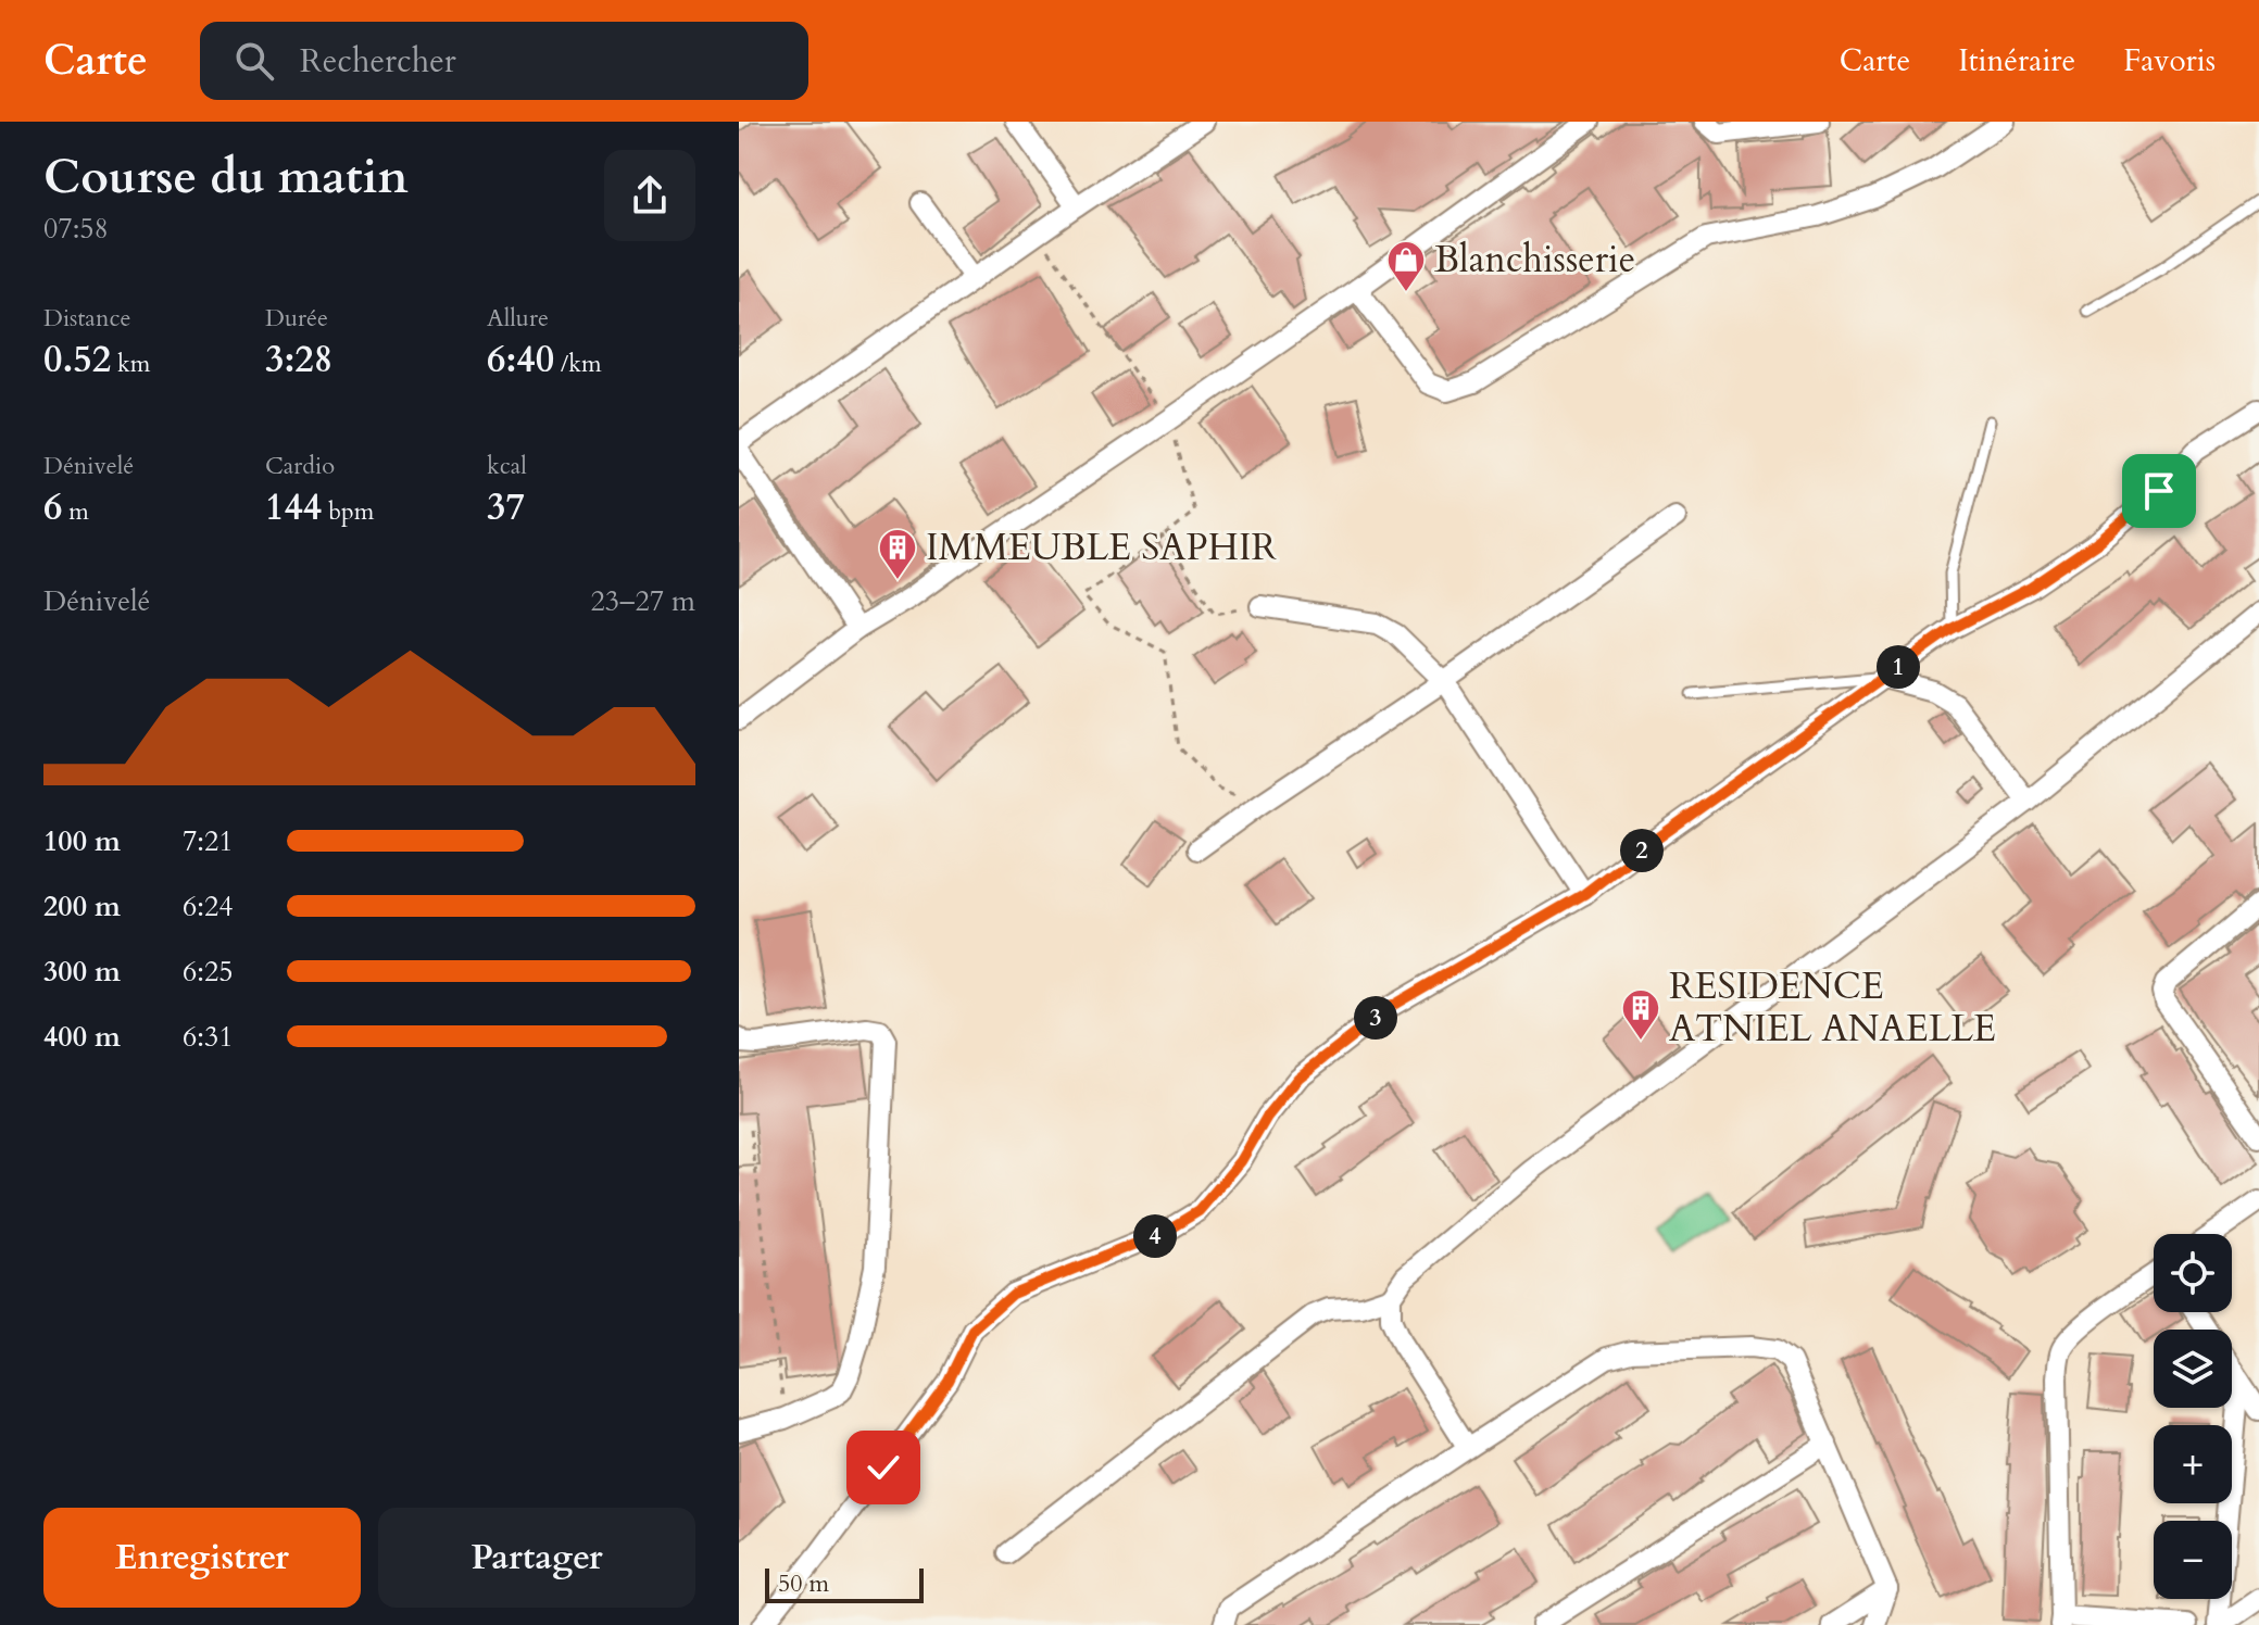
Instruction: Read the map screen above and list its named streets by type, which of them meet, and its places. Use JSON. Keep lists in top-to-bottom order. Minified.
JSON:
{"places":{"shop":["Blanchisserie"],"building":["IMMEUBLE SAPHIR","RESIDENCE ATNIEL ANAELLE"]},"scale_bar":"50 m","page":{"header":"Carte","search":"Rechercher","nav":["Carte","Itinéraire","Favoris"],"heading":["Course du matin","07:58"],"stats":[["Distance","0.52 km"],["Durée","3:28"],["Allure","6:40 /km"],["Dénivelé","6 m"],["Cardio","144 bpm"],["kcal","37"]],"chart":["Dénivelé","23–27 m"],"pins":["1","2","3","4"],"list":[{"name":"100 m","note":"7:21"},{"name":"200 m","note":"6:24"},{"name":"300 m","note":"6:25"},{"name":"400 m","note":"6:31"}],"map_buttons":["+","−"],"buttons":["Enregistrer","Partager"],"scale":"50 m"}}
